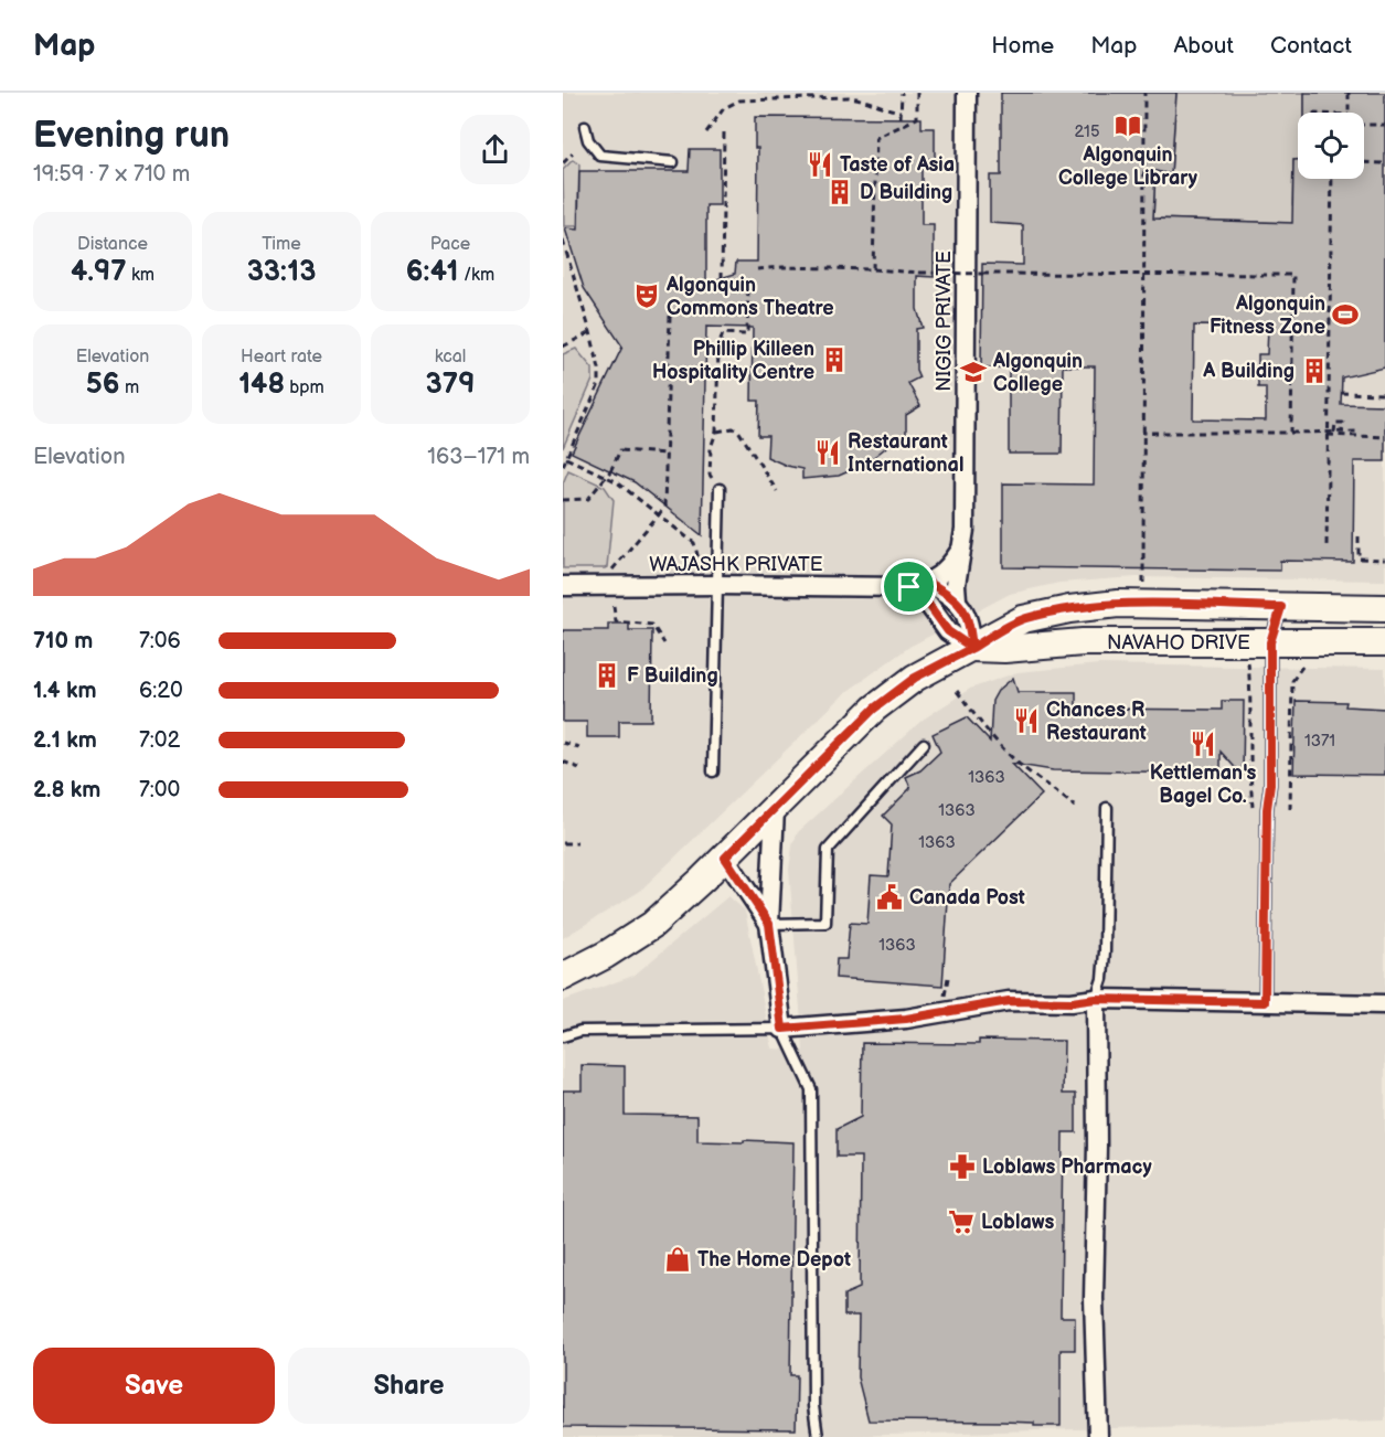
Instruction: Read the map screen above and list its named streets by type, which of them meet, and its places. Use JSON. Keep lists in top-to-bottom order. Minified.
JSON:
{"streets":{"street":["NIGIG PRIVATE","WAJASHK PRIVATE","NAVAHO DRIVE"]},"places":{"library":["Algonquin College Library"],"restaurant":["Taste of Asia","Restaurant International","Chances R Restaurant","Kettleman's Bagel Co."],"building":["D Building","Phillip Killeen Hospitality Centre","A Building","F Building"],"theatre":["Algonquin Commons Theatre"],"sports":["Algonquin Fitness Zone"],"school or university":["Algonquin College"],"public building":["Canada Post"],"pharmacy":["Loblaws Pharmacy"],"supermarket":["Loblaws"],"shop":["The Home Depot"]},"house_numbers":["215","1371","1363","1363","1363","1363"],"page":{"header":"Map","nav":["Home","Map","About","Contact"],"heading":["Evening run","19:59 · 7 × 710 m"],"stats":[["Distance","4.97 km"],["Time","33:13"],["Pace","6:41 /km"],["Elevation","56 m"],["Heart rate","148 bpm"],["kcal","379"]],"chart":["Elevation","163–171 m"],"list":[{"name":"710 m","note":"7:06"},{"name":"1.4 km","note":"6:20"},{"name":"2.1 km","note":"7:02"},{"name":"2.8 km","note":"7:00"}],"buttons":["Save","Share"]}}
